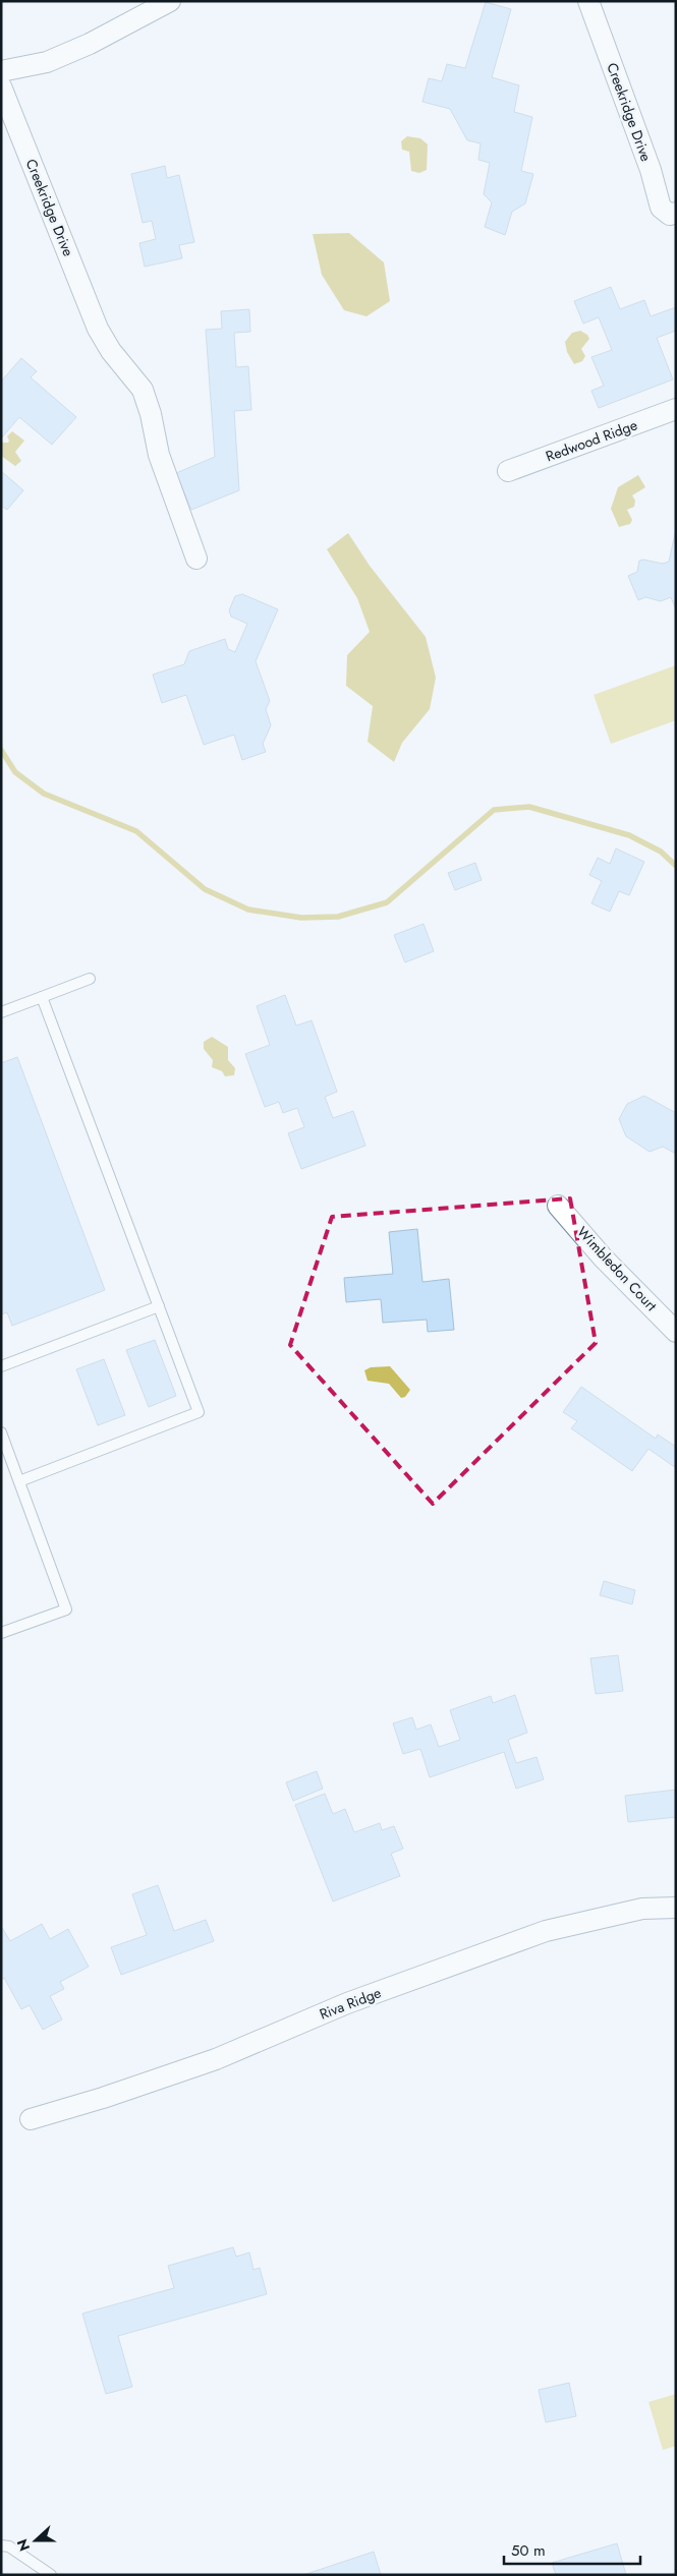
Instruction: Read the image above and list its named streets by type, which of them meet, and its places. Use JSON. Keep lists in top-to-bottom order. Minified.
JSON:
{"streets":{"street":["Creekridge Drive","Redwood Ridge","Wimbledon Court","Riva Ridge"]},"scale_bar":"50 m","north":"left"}
